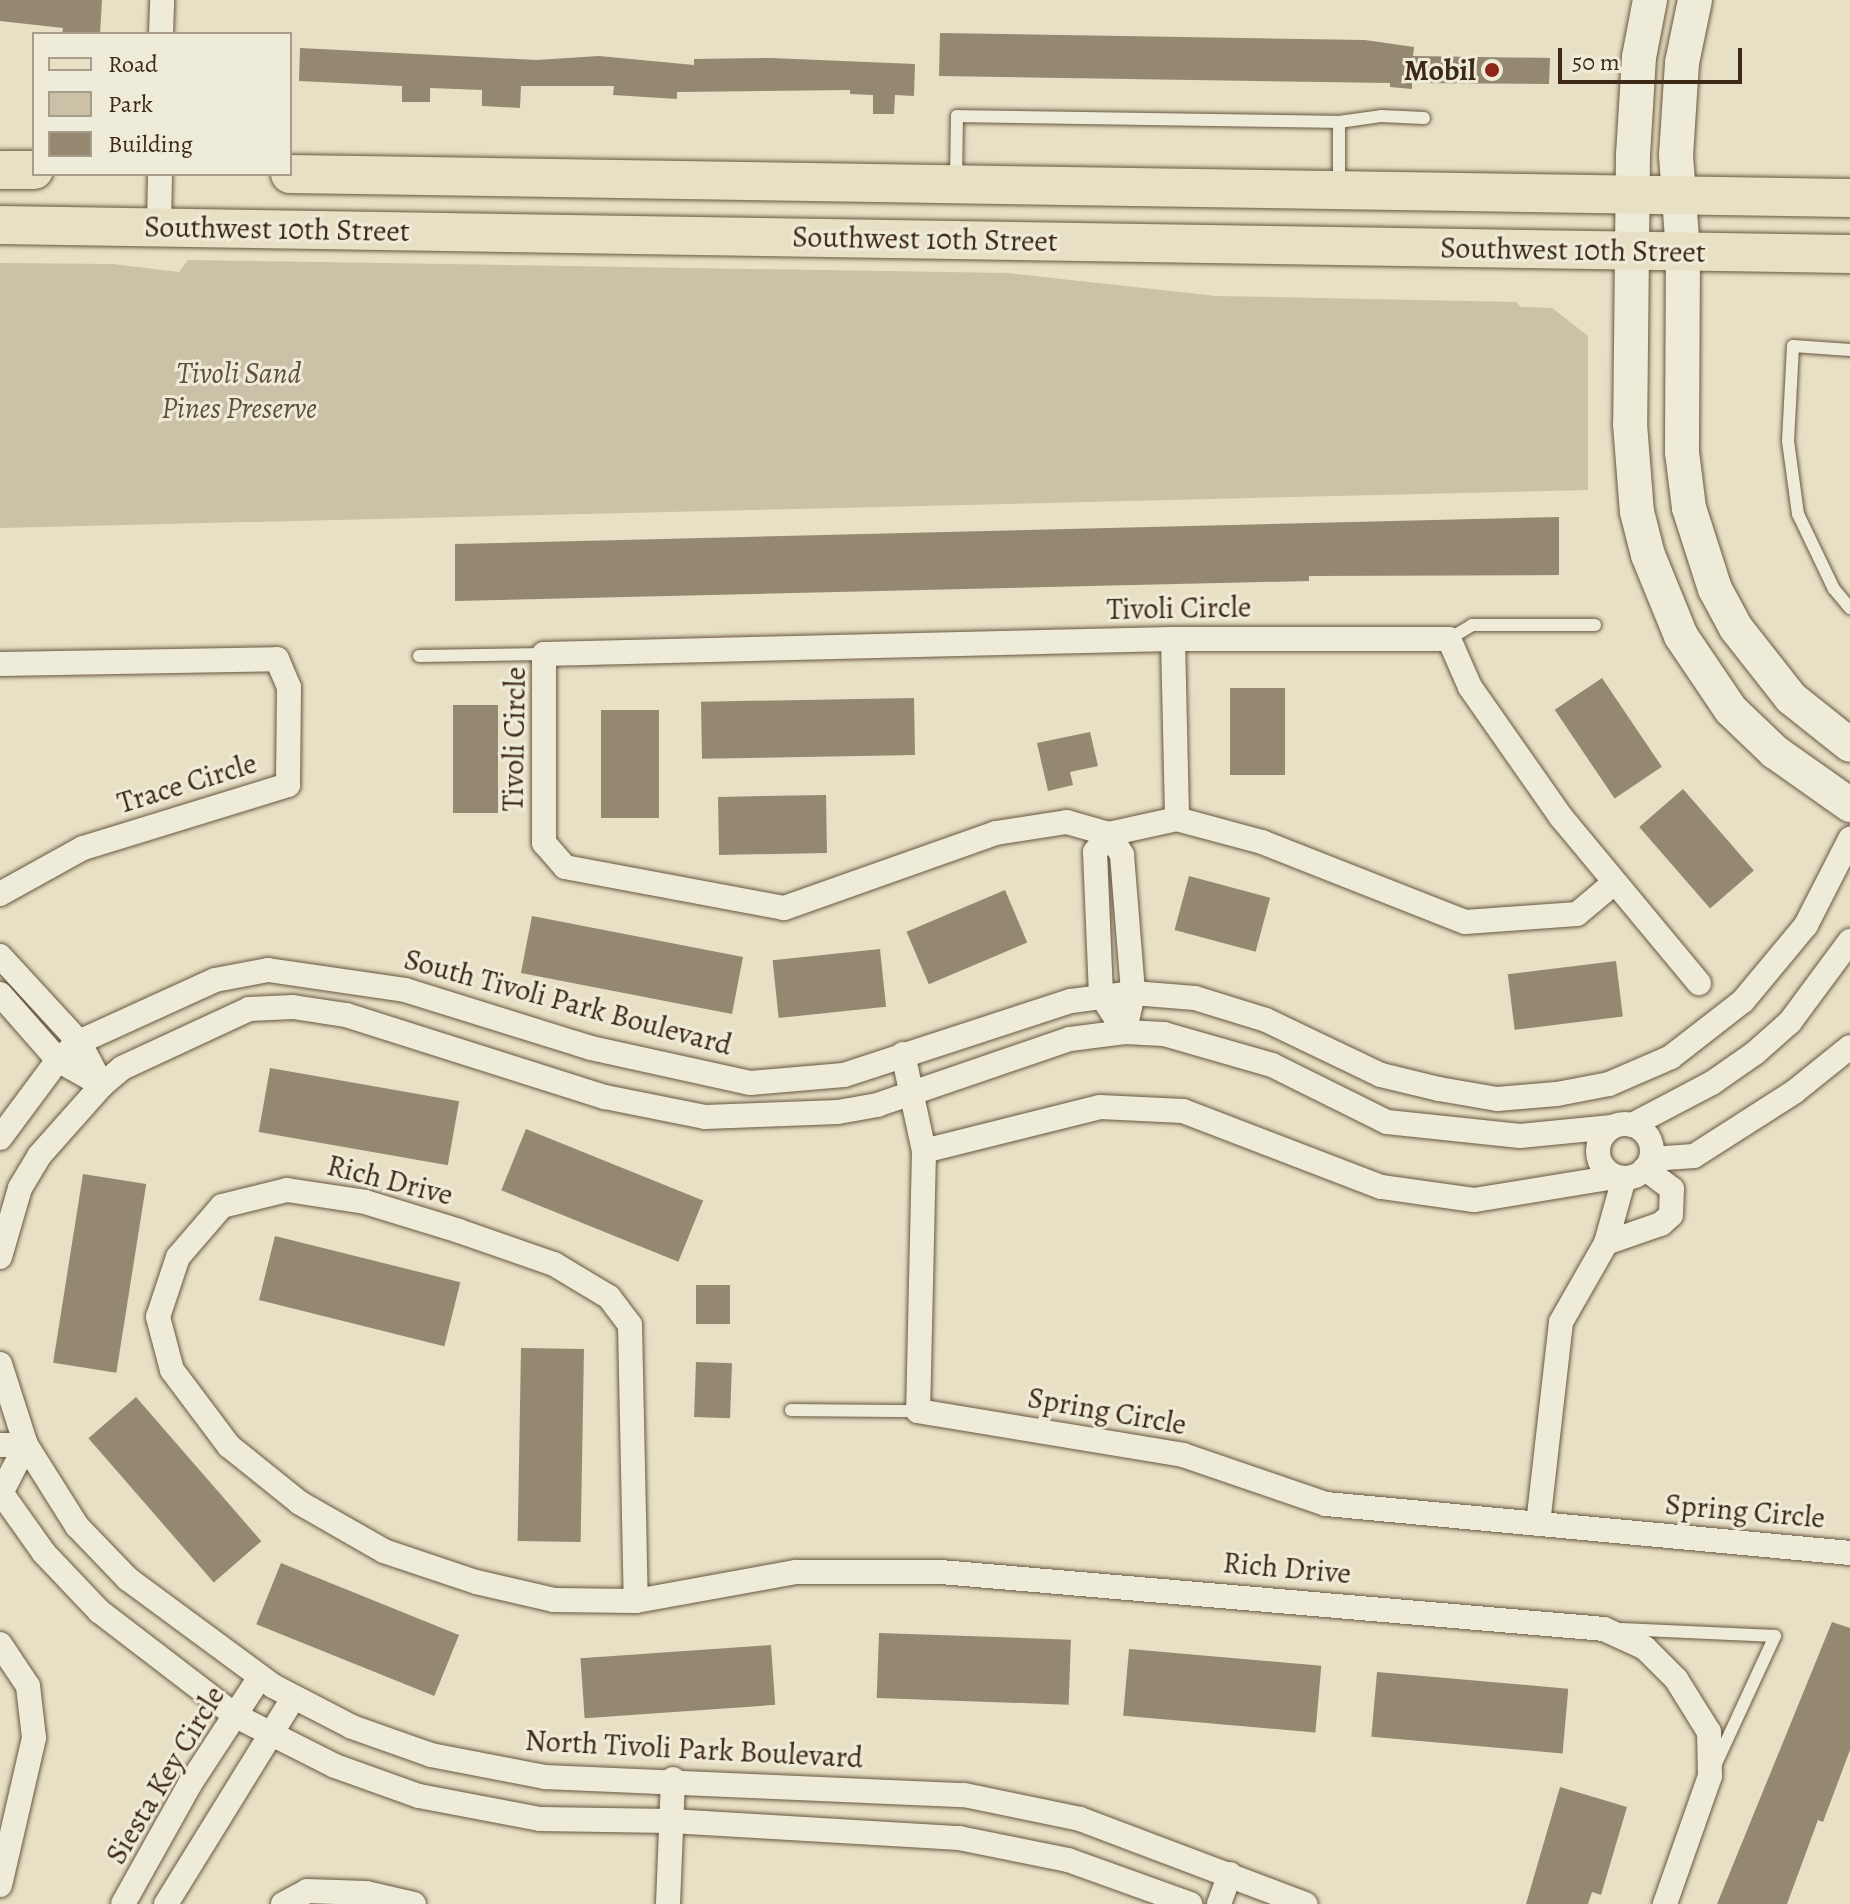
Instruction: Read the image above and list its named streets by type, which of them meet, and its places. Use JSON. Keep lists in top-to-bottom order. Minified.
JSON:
{"streets":{"main road":["Southwest 10th Street"],"street":["Tivoli Circle","Trace Circle","South Tivoli Park Boulevard","Rich Drive","Spring Circle","North Tivoli Park Boulevard","Siesta Key Circle"]},"crossings":[["North Tivoli Park Boulevard","Siesta Key Circle"]],"parks":["Tivoli Sand Pines Preserve"],"places":["Mobil"],"legend":["Road","Park","Building"],"scale_bar":"50 m"}
